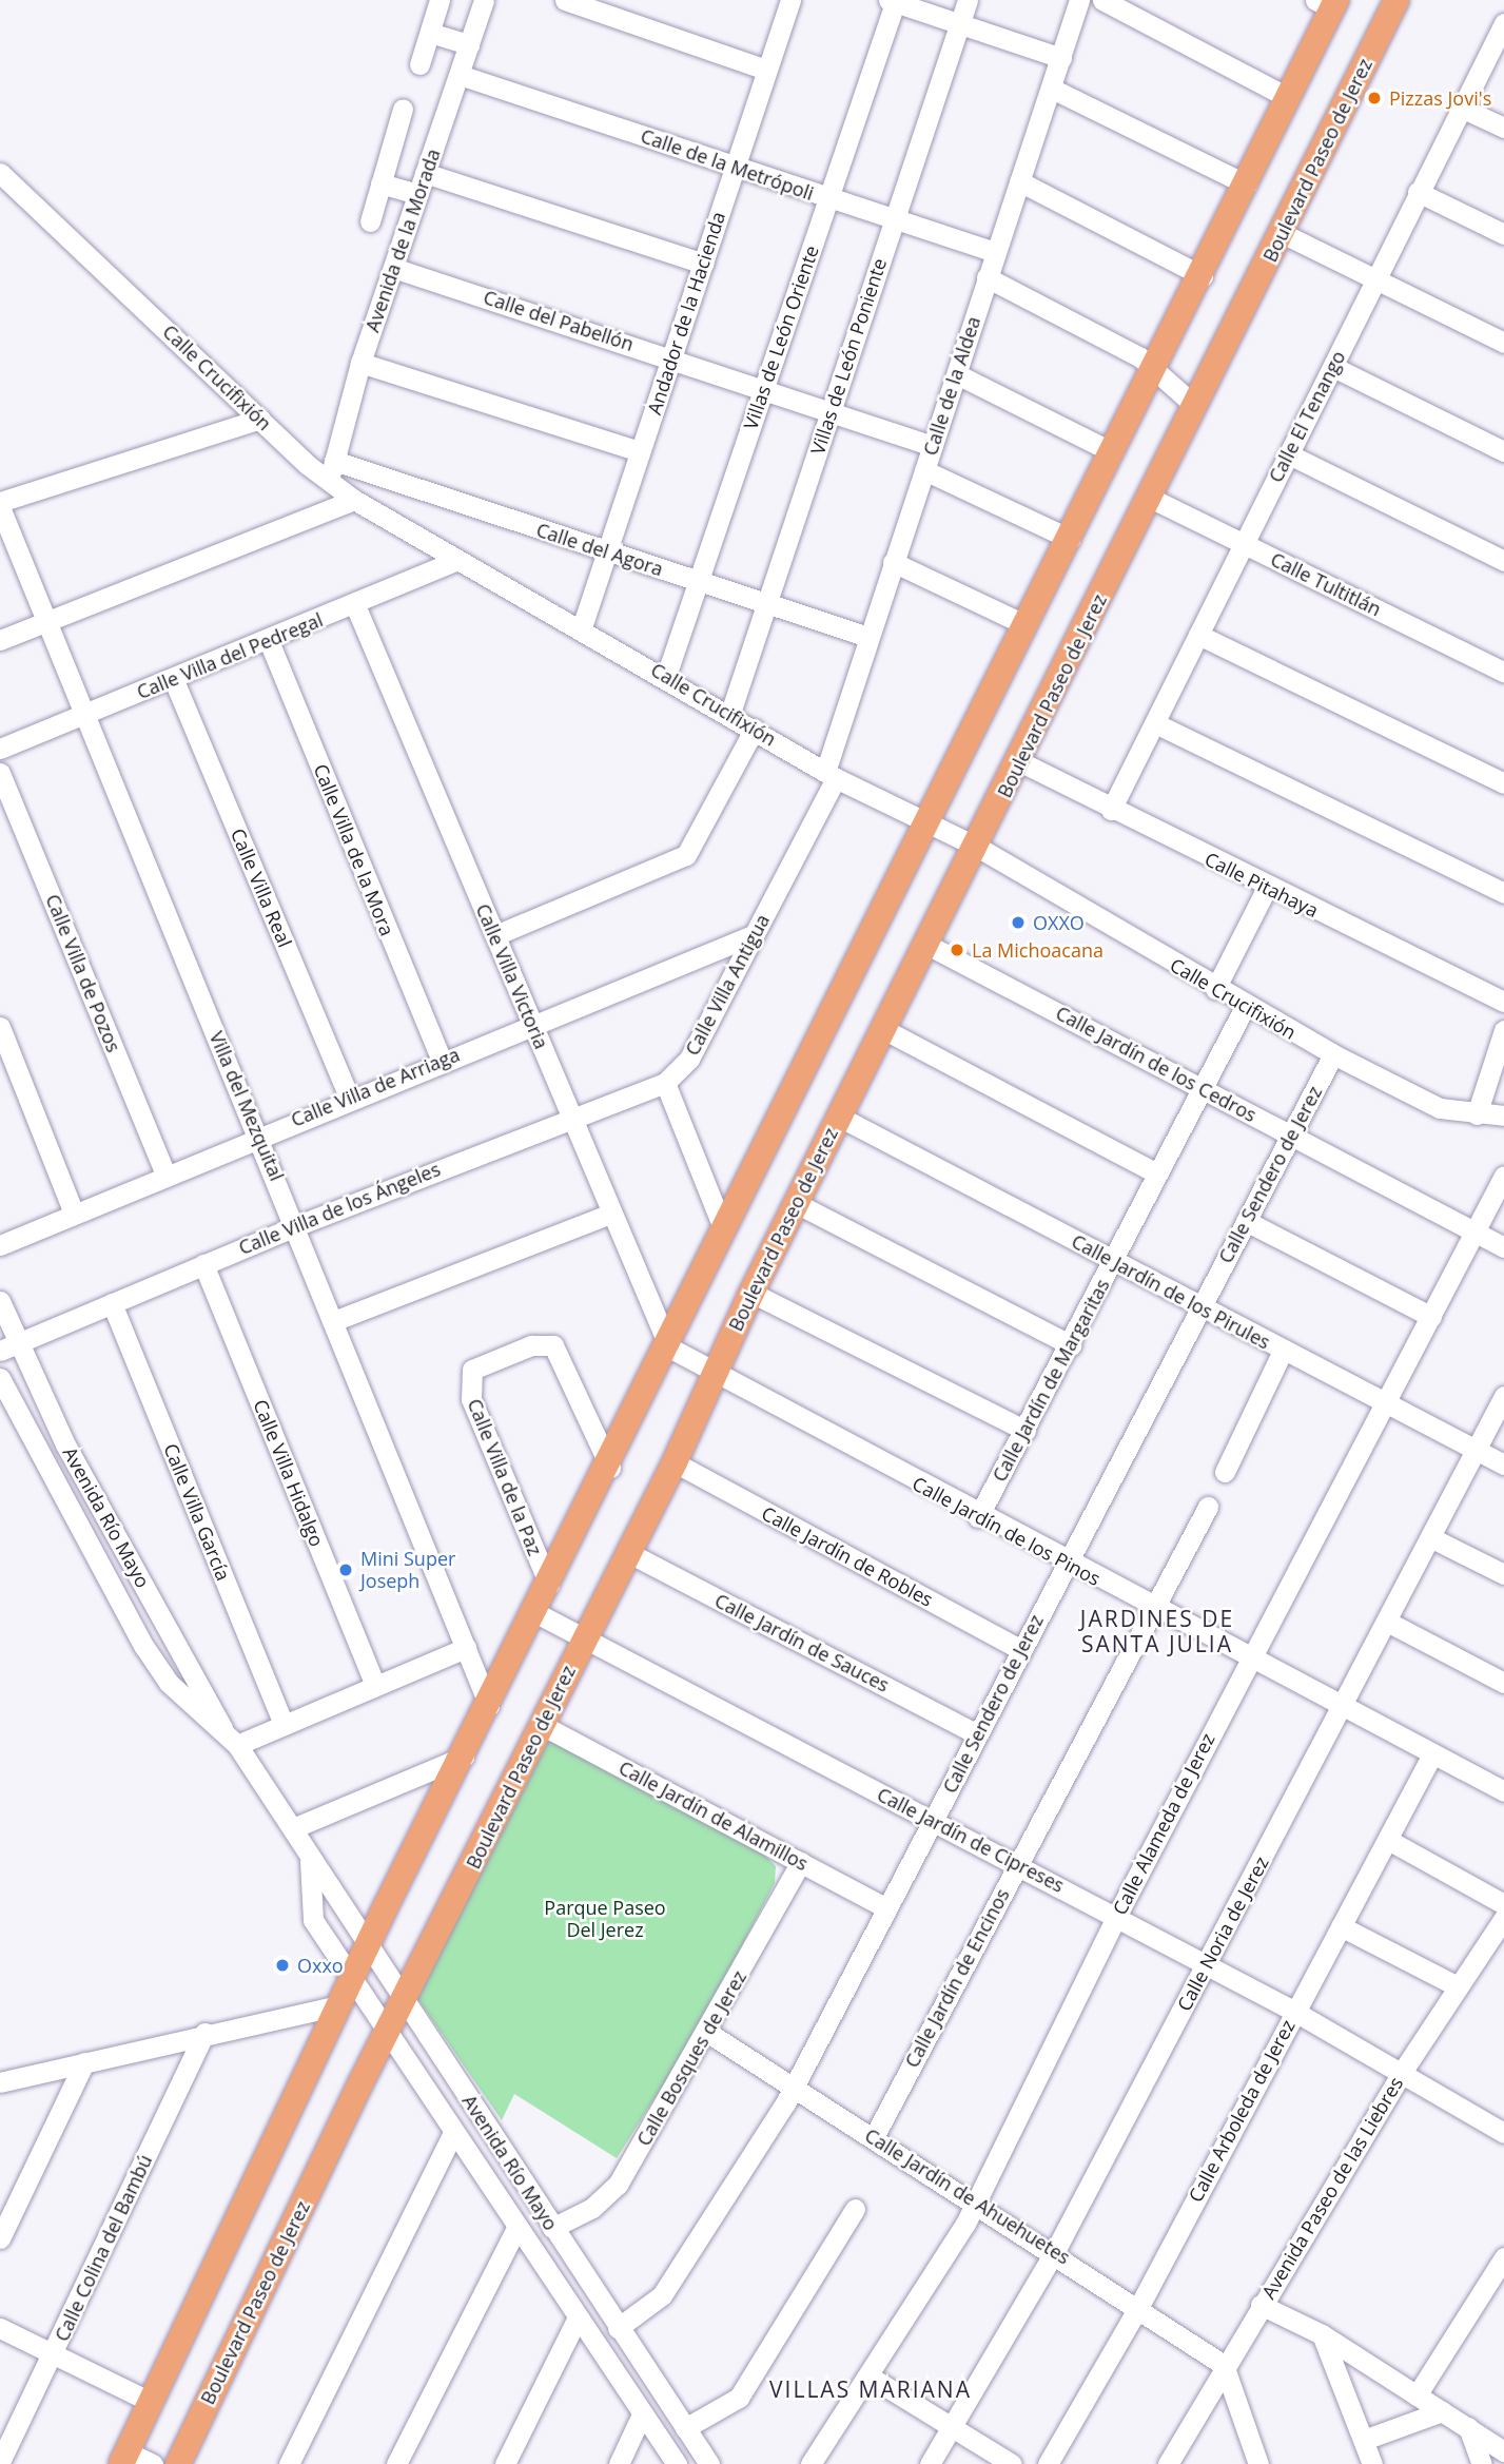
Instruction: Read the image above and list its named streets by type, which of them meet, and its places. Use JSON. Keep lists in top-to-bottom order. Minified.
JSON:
{"streets":{"main road":["Boulevard Paseo de Jerez"],"street":["Calle de la Metrópoli","Avenida de la Morada","Andador de la Hacienda","Calle del Pabellón","Villas de León Oriente","Villas de León Poniente","Calle Crucifixión","Calle de la Aldea","Calle El Tenango","Calle del Agora","Calle Tultitlán","Calle Villa del Pedregal","Calle Villa de la Mora","Calle Pitahaya","Calle Villa Real","Calle Villa de Pozos","Calle Villa Victoria","Calle Villa Antigua","Calle Jardín de los Cedros","Calle Villa de Arriaga","Villa del Mezquital","Calle Sendero de Jerez","Calle Villa de los Ángeles","Calle Jardín de los Pirules","Calle Jardín de Margaritas","Calle Villa Hidalgo","Calle Villa de la Paz","Calle Villa García","Avenida Río Mayo","Calle Jardín de los Pinos","Calle Jardín de Robles","Calle Jardín de Sauces","Calle Jardín de Alamillos","Calle Alameda de Jerez","Calle Jardín de Cipreses","Calle Noria de Jerez","Calle Jardín de Encinos","Calle Bosques de Jerez","Calle Arboleda de Jerez","Avenida Paseo de las Liebres","Calle Jardín de Ahuehuetes","Calle Colina del Bambú"]},"crossings":[["Boulevard Paseo de Jerez","Calle Crucifixión"],["Boulevard Paseo de Jerez","Calle Tultitlán"],["Boulevard Paseo de Jerez","Calle Pitahaya"],["Boulevard Paseo de Jerez","Calle Jardín de los Cedros"],["Boulevard Paseo de Jerez","Calle Jardín de los Pirules"],["Boulevard Paseo de Jerez","Avenida Río Mayo"],["Boulevard Paseo de Jerez","Calle Jardín de los Pinos"],["Boulevard Paseo de Jerez","Calle Jardín de Robles"],["Boulevard Paseo de Jerez","Calle Jardín de Sauces"],["Boulevard Paseo de Jerez","Calle Jardín de Alamillos"],["Boulevard Paseo de Jerez","Calle Jardín de Cipreses"],["Calle de la Metrópoli","Avenida de la Morada"],["Calle de la Metrópoli","Andador de la Hacienda"],["Calle de la Metrópoli","Villas de León Oriente"],["Calle de la Metrópoli","Villas de León Poniente"],["Calle de la Metrópoli","Calle de la Aldea"],["Avenida de la Morada","Calle del Pabellón"],["Avenida de la Morada","Calle Crucifixión"],["Avenida de la Morada","Calle del Agora"],["Andador de la Hacienda","Calle del Pabellón"],["Andador de la Hacienda","Calle Crucifixión"],["Andador de la Hacienda","Calle del Agora"],["Calle del Pabellón","Villas de León Oriente"],["Calle del Pabellón","Villas de León Poniente"],["Calle del Pabellón","Calle de la Aldea"],["Villas de León Oriente","Calle Crucifixión"],["Villas de León Oriente","Calle del Agora"],["Villas de León Poniente","Calle Crucifixión"],["Villas de León Poniente","Calle del Agora"],["Calle Crucifixión","Calle de la Aldea"],["Calle Crucifixión","Calle Villa del Pedregal"],["Calle Crucifixión","Calle Villa Antigua"],["Calle Crucifixión","Calle Sendero de Jerez"],["Calle Crucifixión","Calle Jardín de Margaritas"],["Calle de la Aldea","Calle del Agora"],["Calle de la Aldea","Calle Villa Antigua"],["Calle El Tenango","Calle Tultitlán"],["Calle El Tenango","Calle Pitahaya"],["Calle Villa del Pedregal","Calle Villa de la Mora"],["Calle Villa del Pedregal","Calle Villa Real"],["Calle Villa del Pedregal","Calle Villa Victoria"],["Calle Villa del Pedregal","Villa del Mezquital"],["Calle Villa de la Mora","Calle Villa de Arriaga"],["Calle Villa Real","Calle Villa de Arriaga"],["Calle Villa de Pozos","Calle Villa de Arriaga"],["Calle Villa Victoria","Calle Villa de Arriaga"],["Calle Villa Victoria","Calle Villa de los Ángeles"],["Calle Villa Victoria","Calle Jardín de los Pinos"],["Calle Villa Antigua","Calle Villa de Arriaga"],["Calle Villa Antigua","Calle Villa de los Ángeles"],["Calle Jardín de los Cedros","Calle Sendero de Jerez"],["Calle Jardín de los Cedros","Calle Jardín de Margaritas"],["Calle Jardín de los Cedros","Calle Alameda de Jerez"],["Calle Villa de Arriaga","Villa del Mezquital"],["Villa del Mezquital","Calle Villa de los Ángeles"],["Calle Sendero de Jerez","Calle Jardín de los Pirules"],["Calle Sendero de Jerez","Avenida Río Mayo"],["Calle Sendero de Jerez","Calle Jardín de los Pinos"],["Calle Sendero de Jerez","Calle Jardín de Robles"],["Calle Sendero de Jerez","Calle Jardín de Sauces"],["Calle Sendero de Jerez","Calle Jardín de Alamillos"],["Calle Sendero de Jerez","Calle Jardín de Cipreses"],["Calle Sendero de Jerez","Calle Jardín de Ahuehuetes"],["Calle Villa de los Ángeles","Calle Villa Hidalgo"],["Calle Villa de los Ángeles","Calle Villa García"],["Calle Villa de los Ángeles","Avenida Río Mayo"],["Calle Jardín de los Pirules","Calle Jardín de Margaritas"],["Calle Jardín de los Pirules","Calle Alameda de Jerez"],["Calle Jardín de los Pirules","Calle Noria de Jerez"],["Calle Jardín de Margaritas","Calle Jardín de los Pinos"],["Avenida Río Mayo","Calle Bosques de Jerez"],["Calle Jardín de los Pinos","Calle Alameda de Jerez"],["Calle Jardín de los Pinos","Calle Noria de Jerez"],["Calle Jardín de los Pinos","Calle Jardín de Encinos"],["Calle Jardín de los Pinos","Calle Arboleda de Jerez"],["Calle Jardín de Alamillos","Calle Bosques de Jerez"],["Calle Alameda de Jerez","Calle Jardín de Cipreses"],["Calle Alameda de Jerez","Calle Jardín de Ahuehuetes"],["Calle Jardín de Cipreses","Calle Noria de Jerez"],["Calle Jardín de Cipreses","Calle Jardín de Encinos"],["Calle Jardín de Cipreses","Calle Arboleda de Jerez"],["Calle Jardín de Cipreses","Avenida Paseo de las Liebres"],["Calle Noria de Jerez","Calle Jardín de Ahuehuetes"],["Calle Jardín de Encinos","Calle Jardín de Ahuehuetes"],["Calle Bosques de Jerez","Calle Jardín de Ahuehuetes"],["Calle Arboleda de Jerez","Calle Jardín de Ahuehuetes"],["Avenida Paseo de las Liebres","Calle Jardín de Ahuehuetes"]],"districts":["JARDINES DE SANTA JULIA","VILLAS MARIANA"],"parks":["Parque Paseo Del Jerez"],"places":["Pizzas Jovi's","OXXO","La Michoacana","Mini Super Joseph","Oxxo"]}
